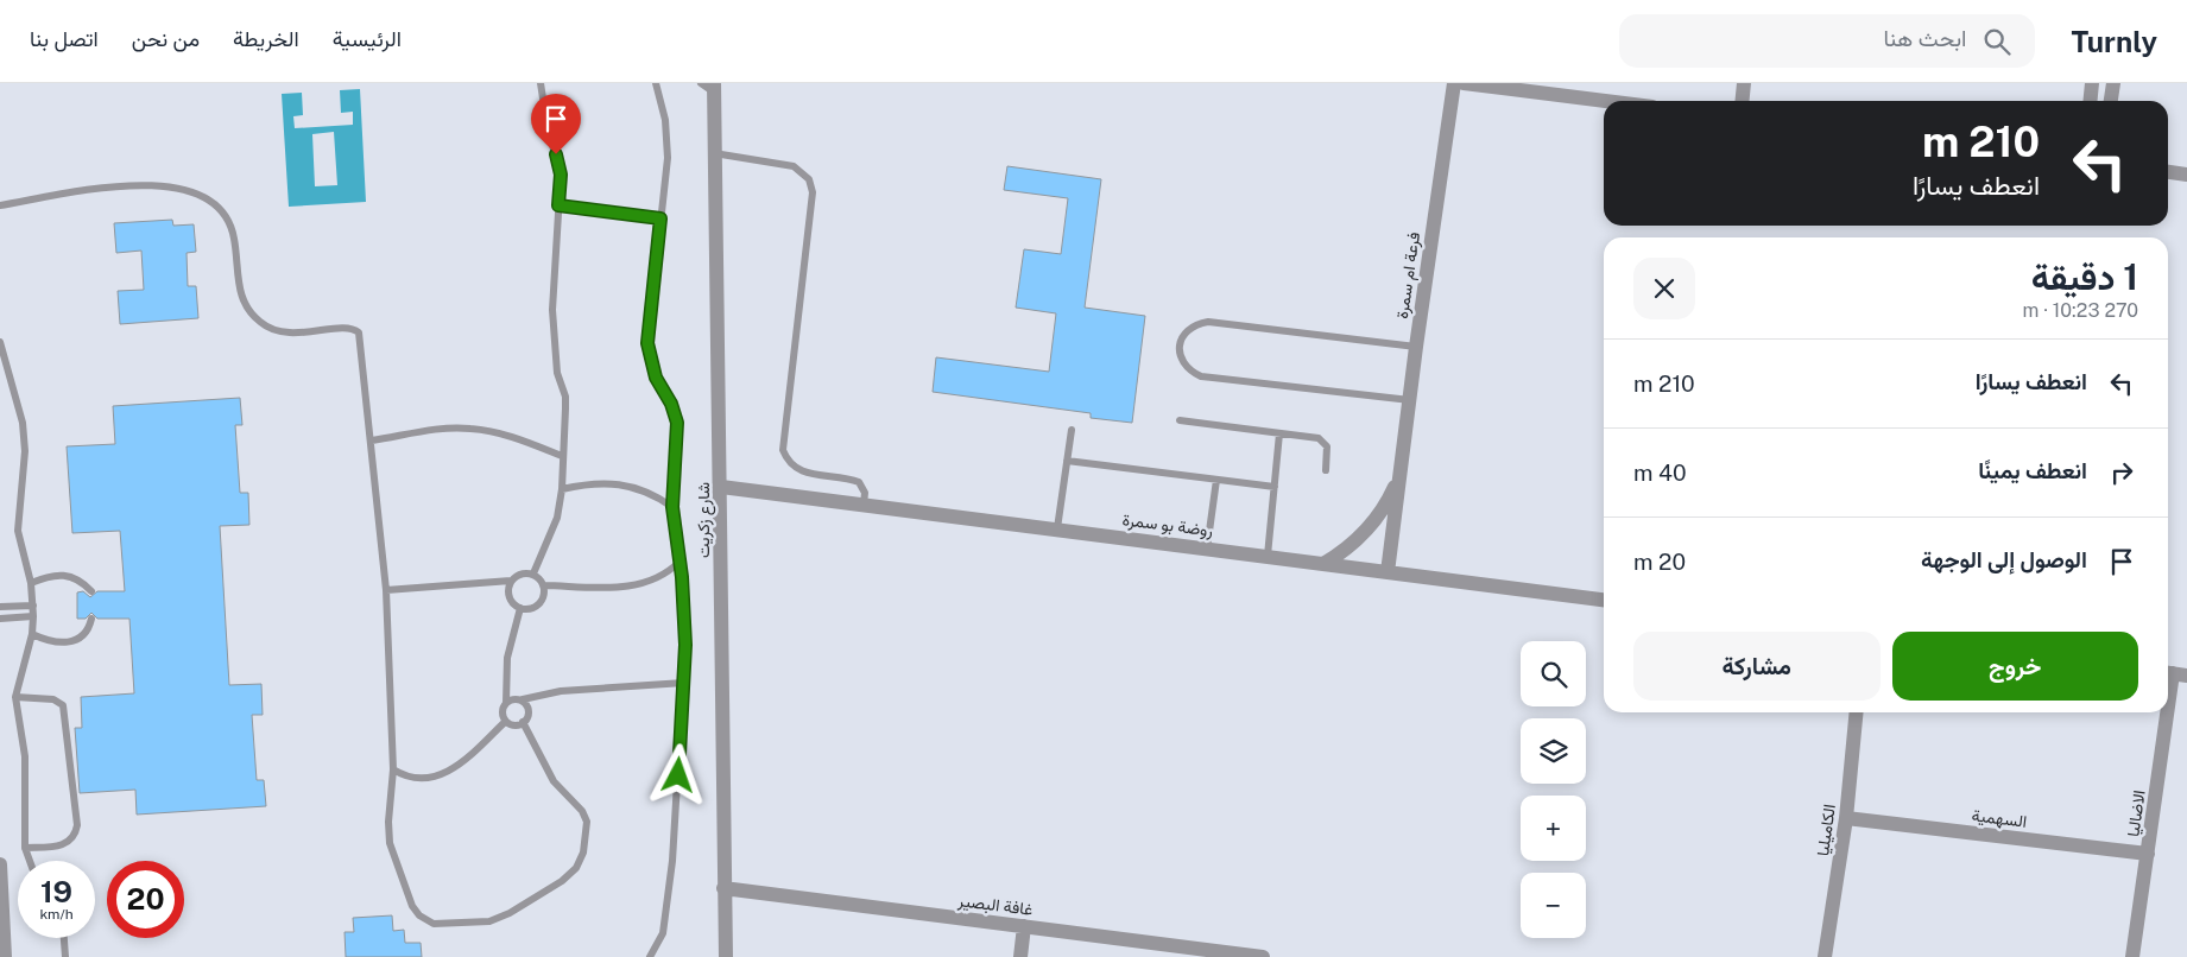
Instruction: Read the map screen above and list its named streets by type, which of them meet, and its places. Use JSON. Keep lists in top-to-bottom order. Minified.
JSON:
{"streets":{"street":["فرعة ام سمرة","شارع زكريت","روضة بو سمرة","الاضاليا","السهمية","الكاميليا","غافة البصير"]},"crossings":[["فرعة ام سمرة","روضة بو سمرة"],["شارع زكريت","روضة بو سمرة"],["شارع زكريت","غافة البصير"],["الاضاليا","السهمية"],["السهمية","الكاميليا"]],"page":{"header":"Turnly","search":"ابحث هنا","nav":["الرئيسية","الخريطة","من نحن","اتصل بنا"],"turn":["210 m","انعطف يسارًا"],"heading":["1 دقيقة","270 m · 10:23"],"list":[{"name":"انعطف يسارًا","value":"210 m"},{"name":"انعطف يمينًا","value":"40 m"},{"name":"الوصول إلى الوجهة","value":"20 m"}],"buttons":["خروج","مشاركة"],"map_buttons":["+","−"],"speed":"19 km/h","limit":"20"}}
